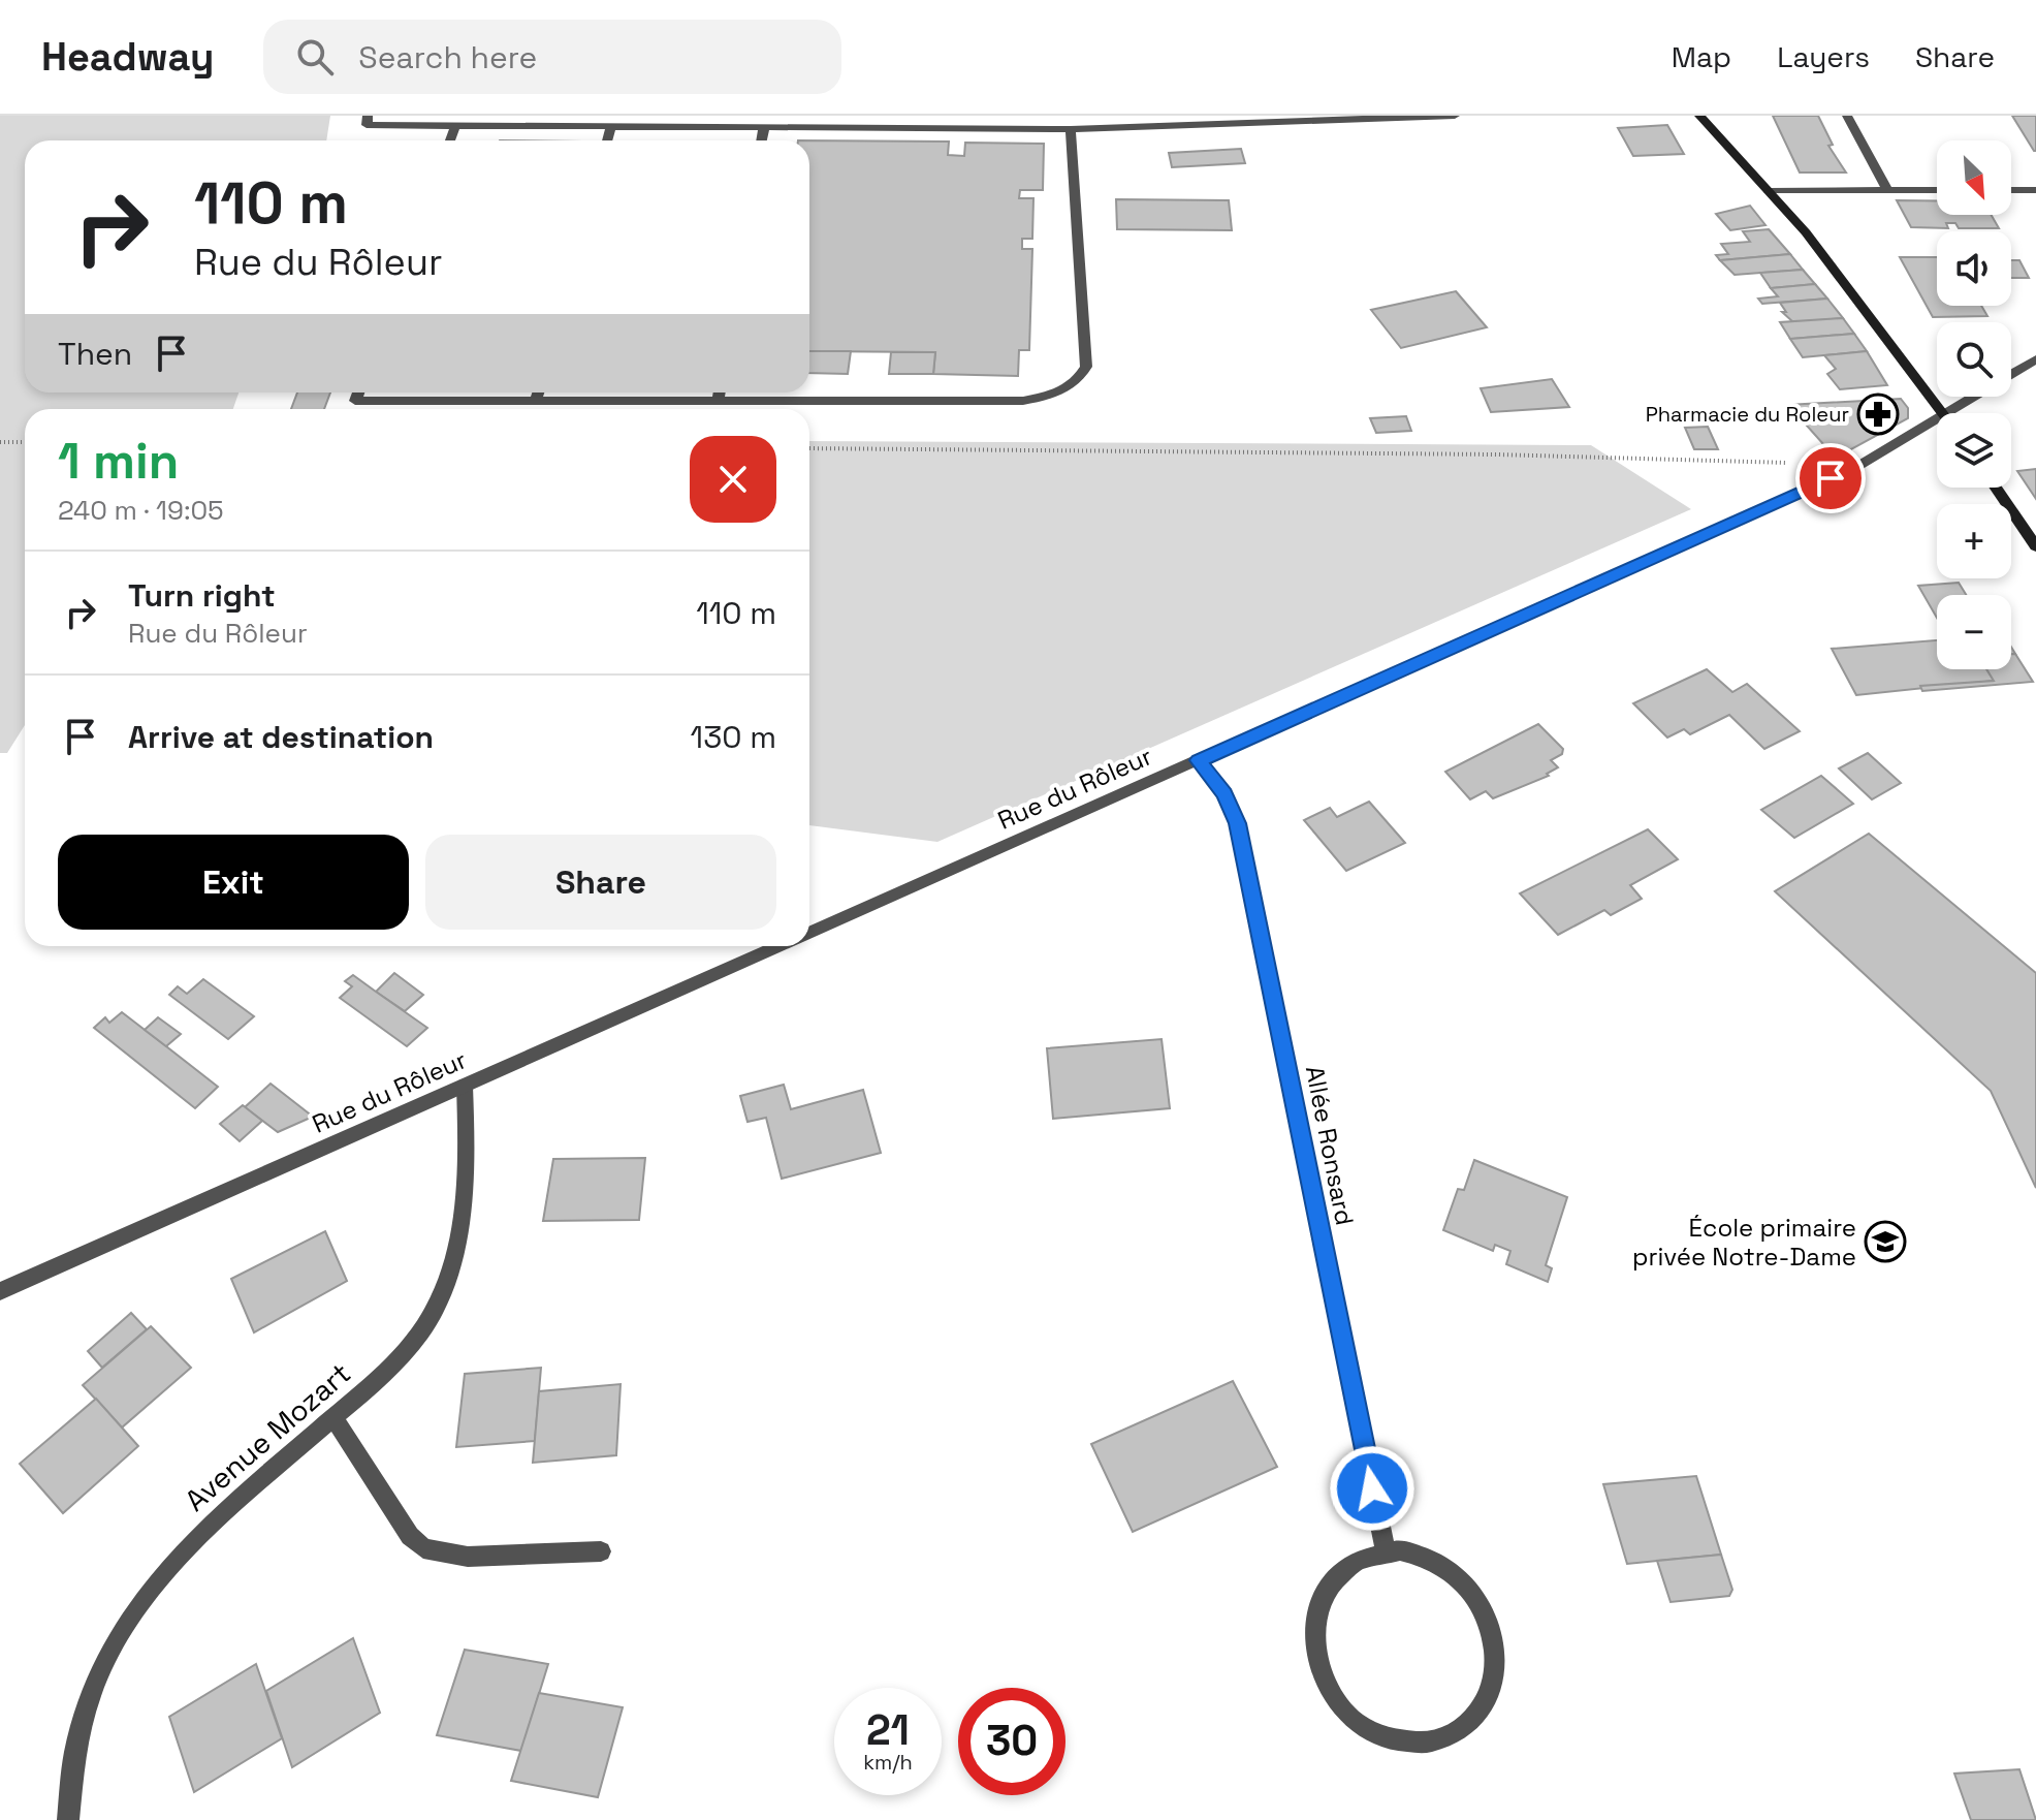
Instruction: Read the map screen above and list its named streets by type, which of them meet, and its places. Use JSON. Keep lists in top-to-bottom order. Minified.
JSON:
{"streets":{"street":["Rue du Rôleur","Allée Ronsard","Avenue Mozart"]},"crossings":[["Rue du Rôleur","Allée Ronsard"],["Rue du Rôleur","Avenue Mozart"]],"places":{"pharmacy":["Pharmacie du Roleur"],"school or university":["École primaire privée Notre-Dame"]},"north":"bottom right","page":{"header":"Headway","search":"Search here","nav":["Map","Layers","Share"],"map_buttons":["+","−"],"turn":["110 m","Rue du Rôleur"],"then":"Then","heading":["1 min","240 m · 19:05"],"list":[{"name":"Turn right","note":"Rue du Rôleur","value":"110 m"},{"name":"Arrive at destination","value":"130 m"}],"buttons":["Exit","Share"],"speed":"21 km/h","limit":"30"}}
